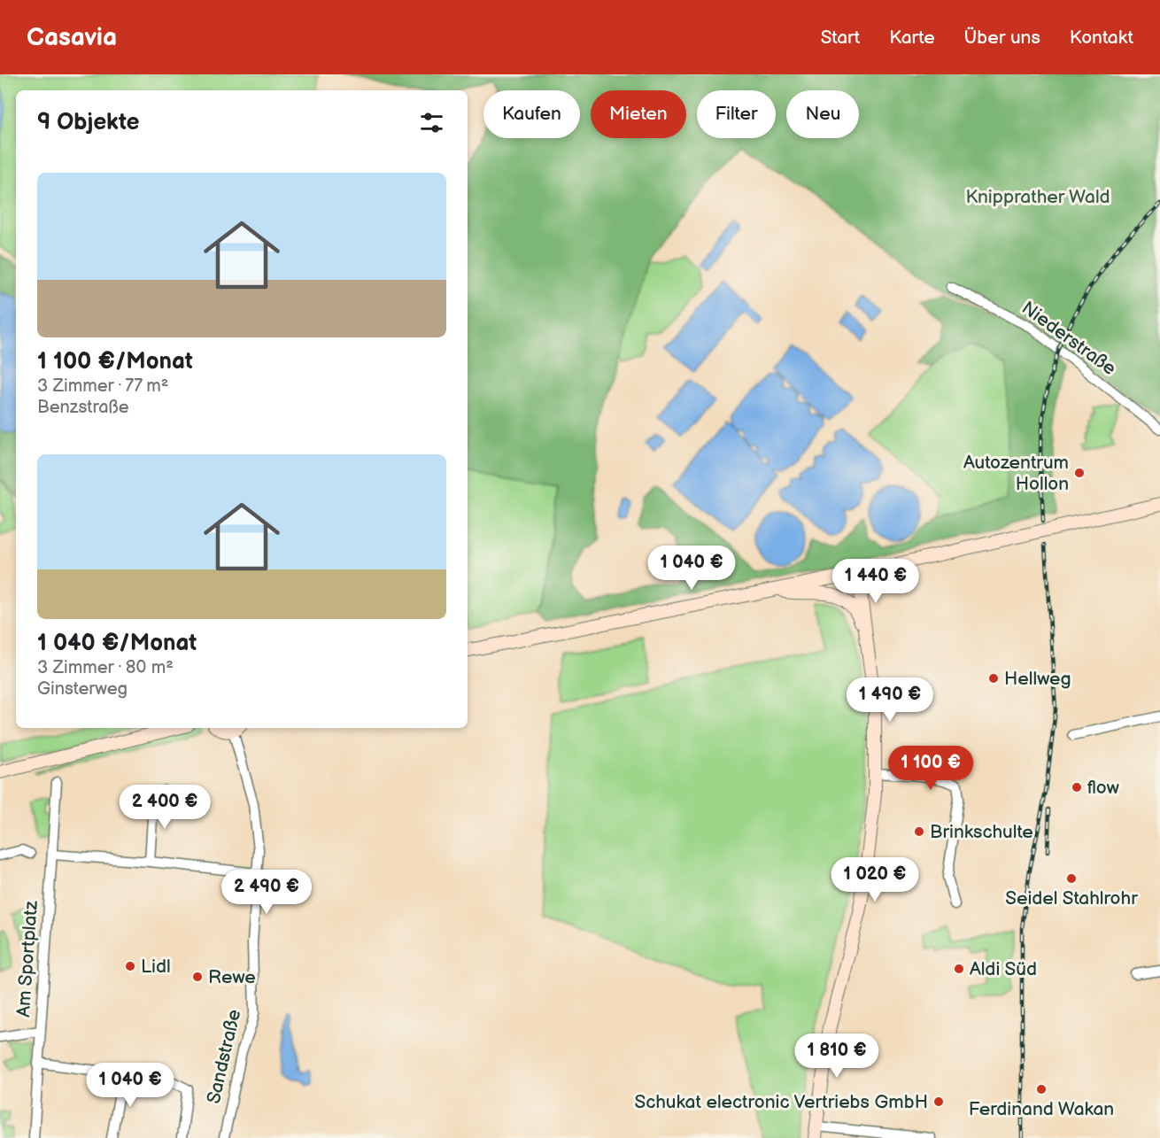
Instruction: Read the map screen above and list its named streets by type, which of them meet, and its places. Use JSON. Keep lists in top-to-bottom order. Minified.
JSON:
{"streets":{"street":["Niederstraße","Am Sportplatz","Sandstraße"]},"parks":["Knipprather Wald"],"places":["Autozentrum Hollon","Hellweg","flow","Brinkschulte","Seidel Stahlrohr","Lidl","Aldi Süd","Rewe","Ferdinand Wakan","Schukat electronic Vertriebs GmbH"],"page":{"header":"Casavia","nav":["Start","Karte","Über uns","Kontakt"],"chip":["Kaufen","Mieten","Filter","Neu"],"heading":"9 Objekte","list":[{"name":"1 100 €/Monat","note":"3 Zimmer · 77 m² · Benzstraße"},{"name":"1 040 €/Monat","note":"3 Zimmer · 80 m² · Ginsterweg"}],"price":["1 040 €","1 440 €","1 490 €","1 100 €","2 400 €","1 020 €","2 490 €","1 810 €","1 040 €"]}}
